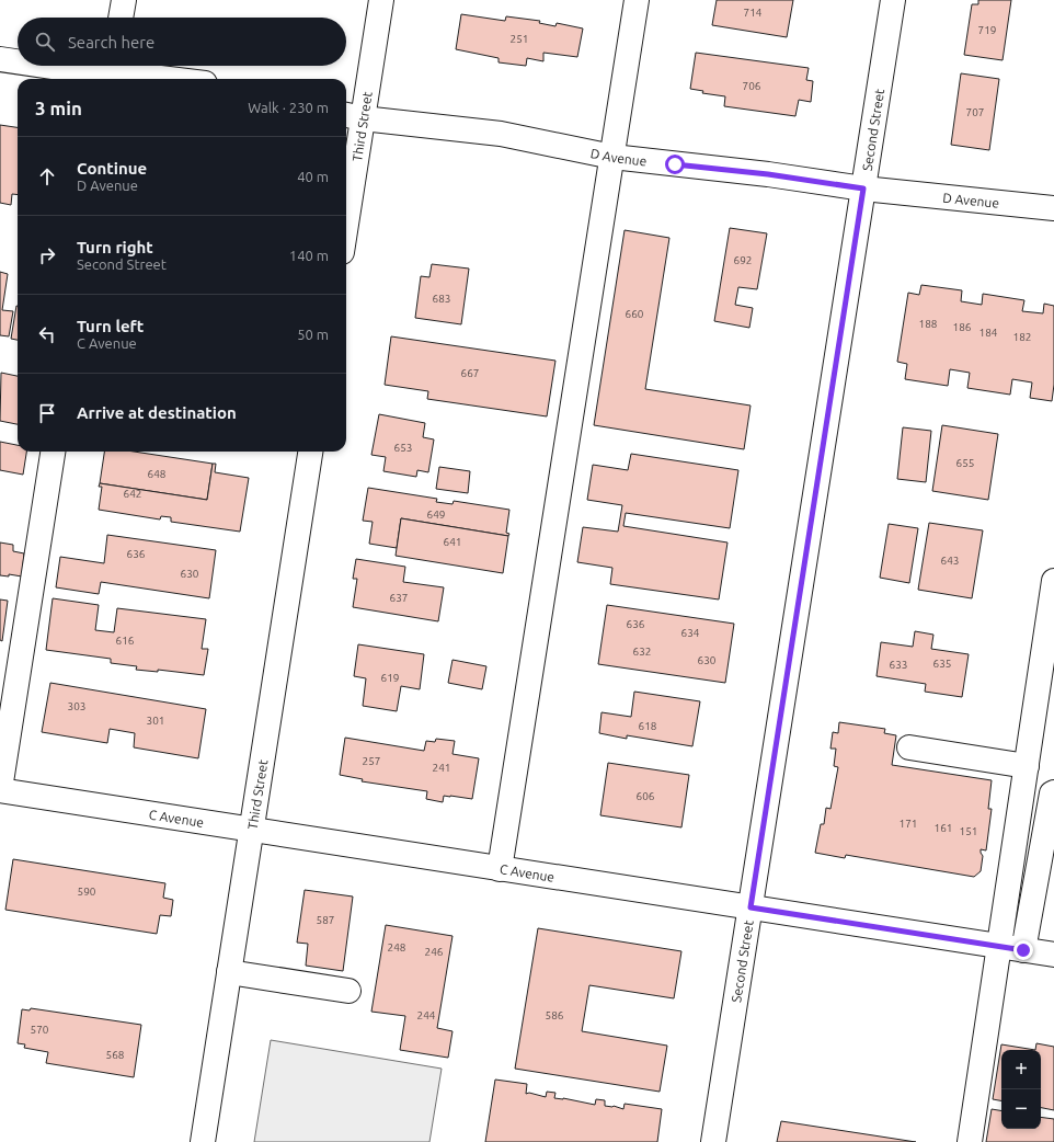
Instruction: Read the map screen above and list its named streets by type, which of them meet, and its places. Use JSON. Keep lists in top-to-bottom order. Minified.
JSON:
{"streets":{"street":["Third Street","Second Street","D Avenue","C Avenue"]},"crossings":[["Third Street","D Avenue"],["Third Street","C Avenue"],["Second Street","D Avenue"],["Second Street","C Avenue"]],"house_numbers":["714","719","251","706","707","692","683","660","188","186","184","182","667","653","655","648","642","649","641","636","643","630","637","636","634","616","632","630","635","633","619","303","301","618","257","241","606","171","161","151","590","587","248","246","244","586","570","568"],"page":{"search":"Search here","heading":["3 min","Walk · 230 m"],"list":[["Continue","D Avenue","40 m"],["Turn right","Second Street","140 m"],["Turn left","C Avenue","50 m"],"Arrive at destination"],"map_buttons":["+","−"]}}
